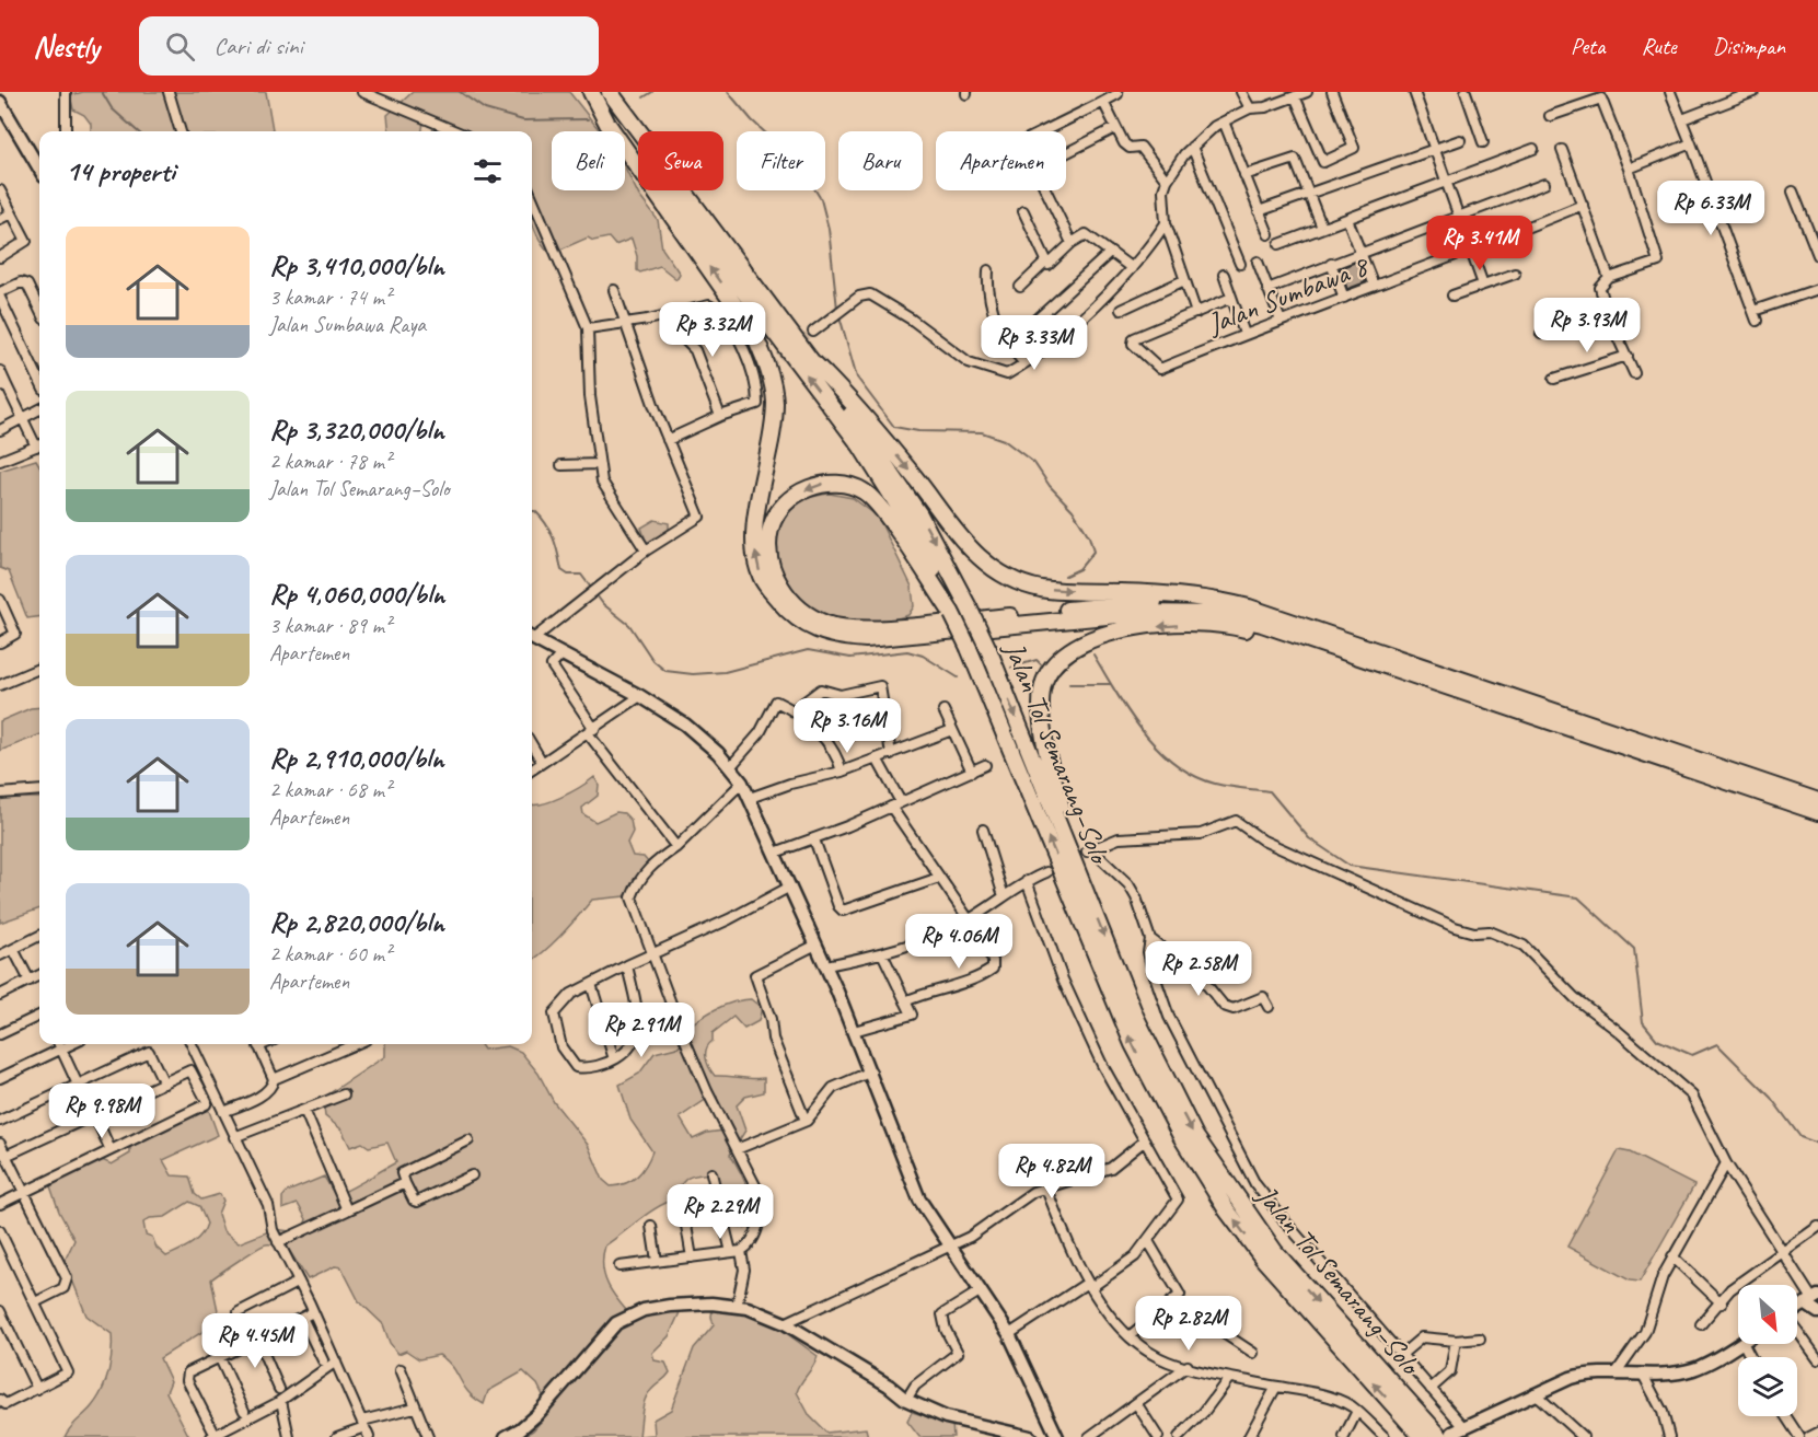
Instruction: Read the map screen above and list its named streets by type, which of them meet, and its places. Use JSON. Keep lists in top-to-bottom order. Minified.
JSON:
{"streets":{"highway":["Jalan Tol Semarang–Solo"],"street":["Jalan Sumbawa 8"]},"north":"bottom right","page":{"header":"Nestly","search":"Cari di sini","nav":["Peta","Rute","Disimpan"],"chip":["Beli","Sewa","Filter","Baru","Apartemen"],"heading":"14 properti","price":["Rp 6.33M","Rp 3.41M","Rp 3.93M","Rp 3.32M","Rp 3.33M","Rp 3.16M","Rp 4.06M","Rp 2.58M","Rp 2.91M","Rp 9.98M","Rp 4.82M","Rp 2.29M","Rp 2.82M","Rp 4.45M"],"list":[{"name":"Rp 3,410,000/bln","note":"3 kamar · 74 m² · Jalan Sumbawa Raya"},{"name":"Rp 3,320,000/bln","note":"2 kamar · 78 m² · Jalan Tol Semarang–Solo"},{"name":"Rp 4,060,000/bln","note":"3 kamar · 89 m² · Apartemen"},{"name":"Rp 2,910,000/bln","note":"2 kamar · 68 m² · Apartemen"},{"name":"Rp 2,820,000/bln","note":"2 kamar · 60 m² · Apartemen"}]}}
